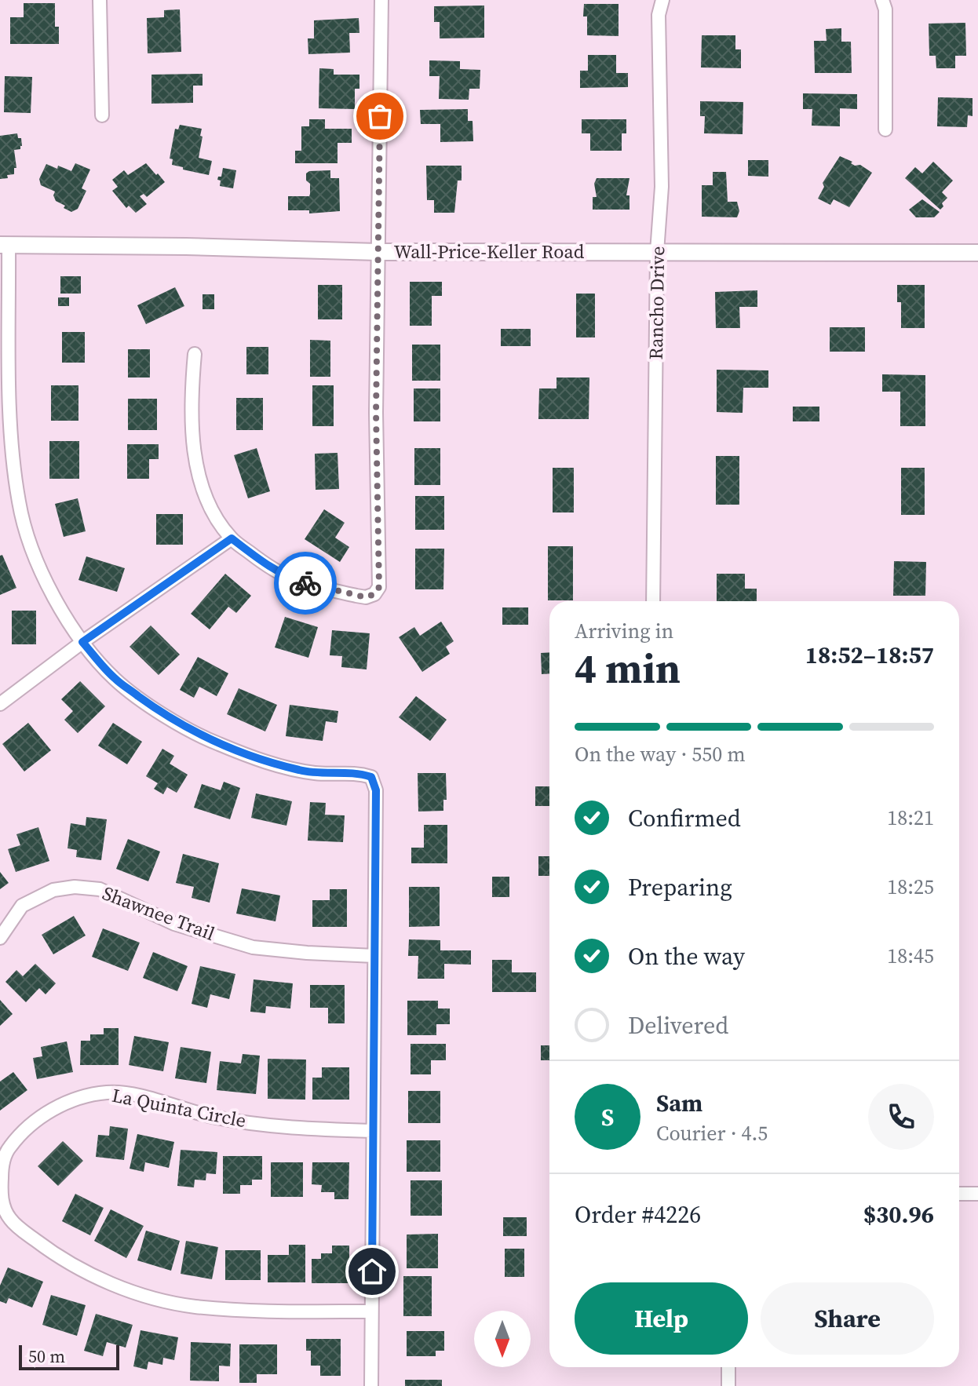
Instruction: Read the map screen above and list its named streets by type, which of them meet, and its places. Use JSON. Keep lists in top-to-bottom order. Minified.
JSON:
{"streets":{"street":["Wall-Price-Keller Road","Rancho Drive","Shawnee Trail","La Quinta Circle"]},"crossings":[["Wall-Price-Keller Road","Rancho Drive"]],"scale_bar":"50 m","north":"bottom","page":{"heading":["4 min","Arriving in","18:52–18:57"],"panel":["Sam","Courier · 4.5","Order #4226","$30.96"],"bar":"On the way · 550 m","list":[["Confirmed","18:21"],["Preparing","18:25"],["On the way","18:45"],"Delivered"],"round":"S","buttons":["Help","Share"],"scale":"50 m"}}
